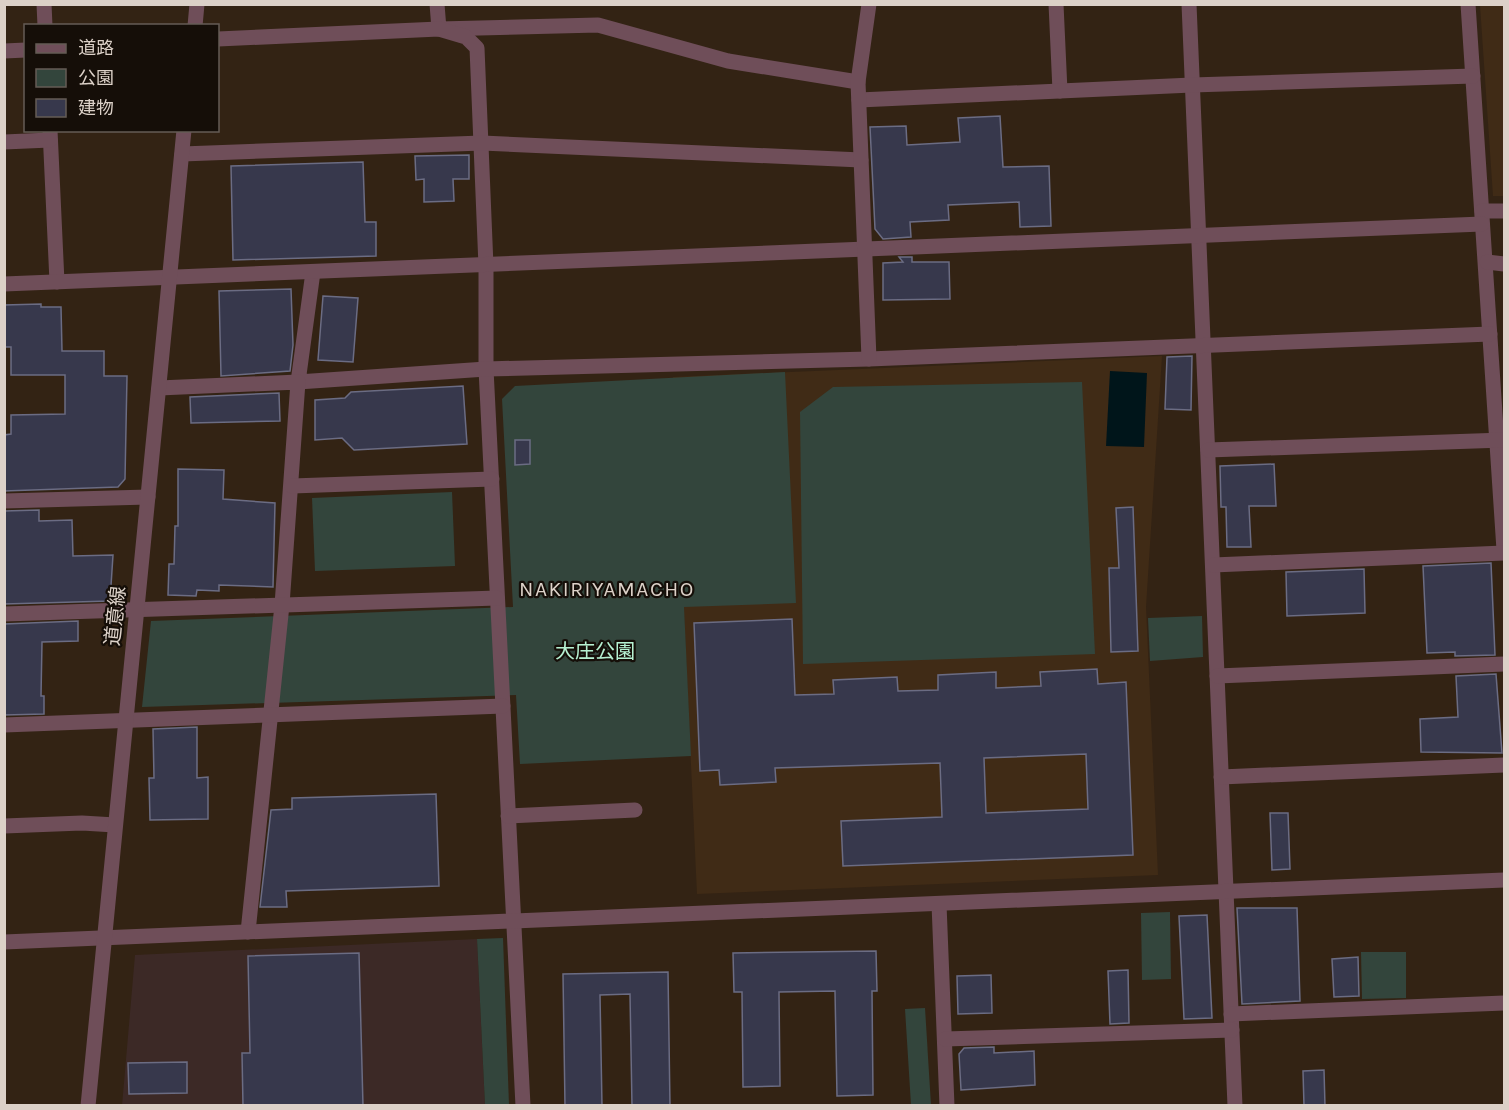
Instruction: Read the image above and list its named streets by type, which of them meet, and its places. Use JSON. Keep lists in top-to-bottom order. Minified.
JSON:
{"streets":{"street":["道意線"]},"districts":["NAKIRIYAMACHO"],"parks":["大庄公園"],"legend":["道路","公園","建物"]}
